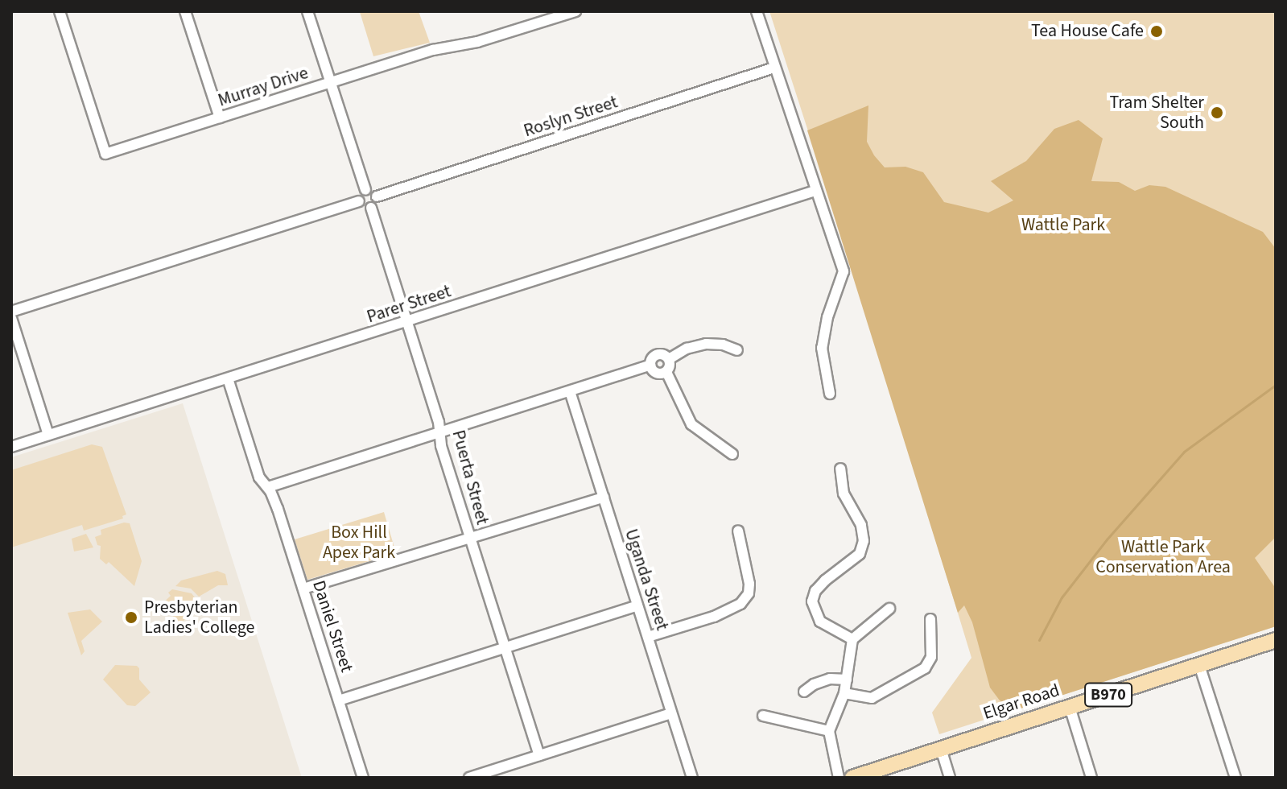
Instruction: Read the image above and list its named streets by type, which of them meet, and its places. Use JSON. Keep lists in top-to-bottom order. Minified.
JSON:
{"streets":{"main road":["B970","Elgar Road"],"street":["Murray Drive","Roslyn Street","Parer Street","Puerta Street","Uganda Street","Daniel Street"]},"crossings":[["Roslyn Street","Puerta Street"],["Parer Street","Puerta Street"],["Parer Street","Daniel Street"]],"parks":["Wattle Park","Box Hill Apex Park","Wattle Park Conservation Area"],"places":["Tea House Cafe","Tram Shelter South","Presbyterian Ladies' College"]}
